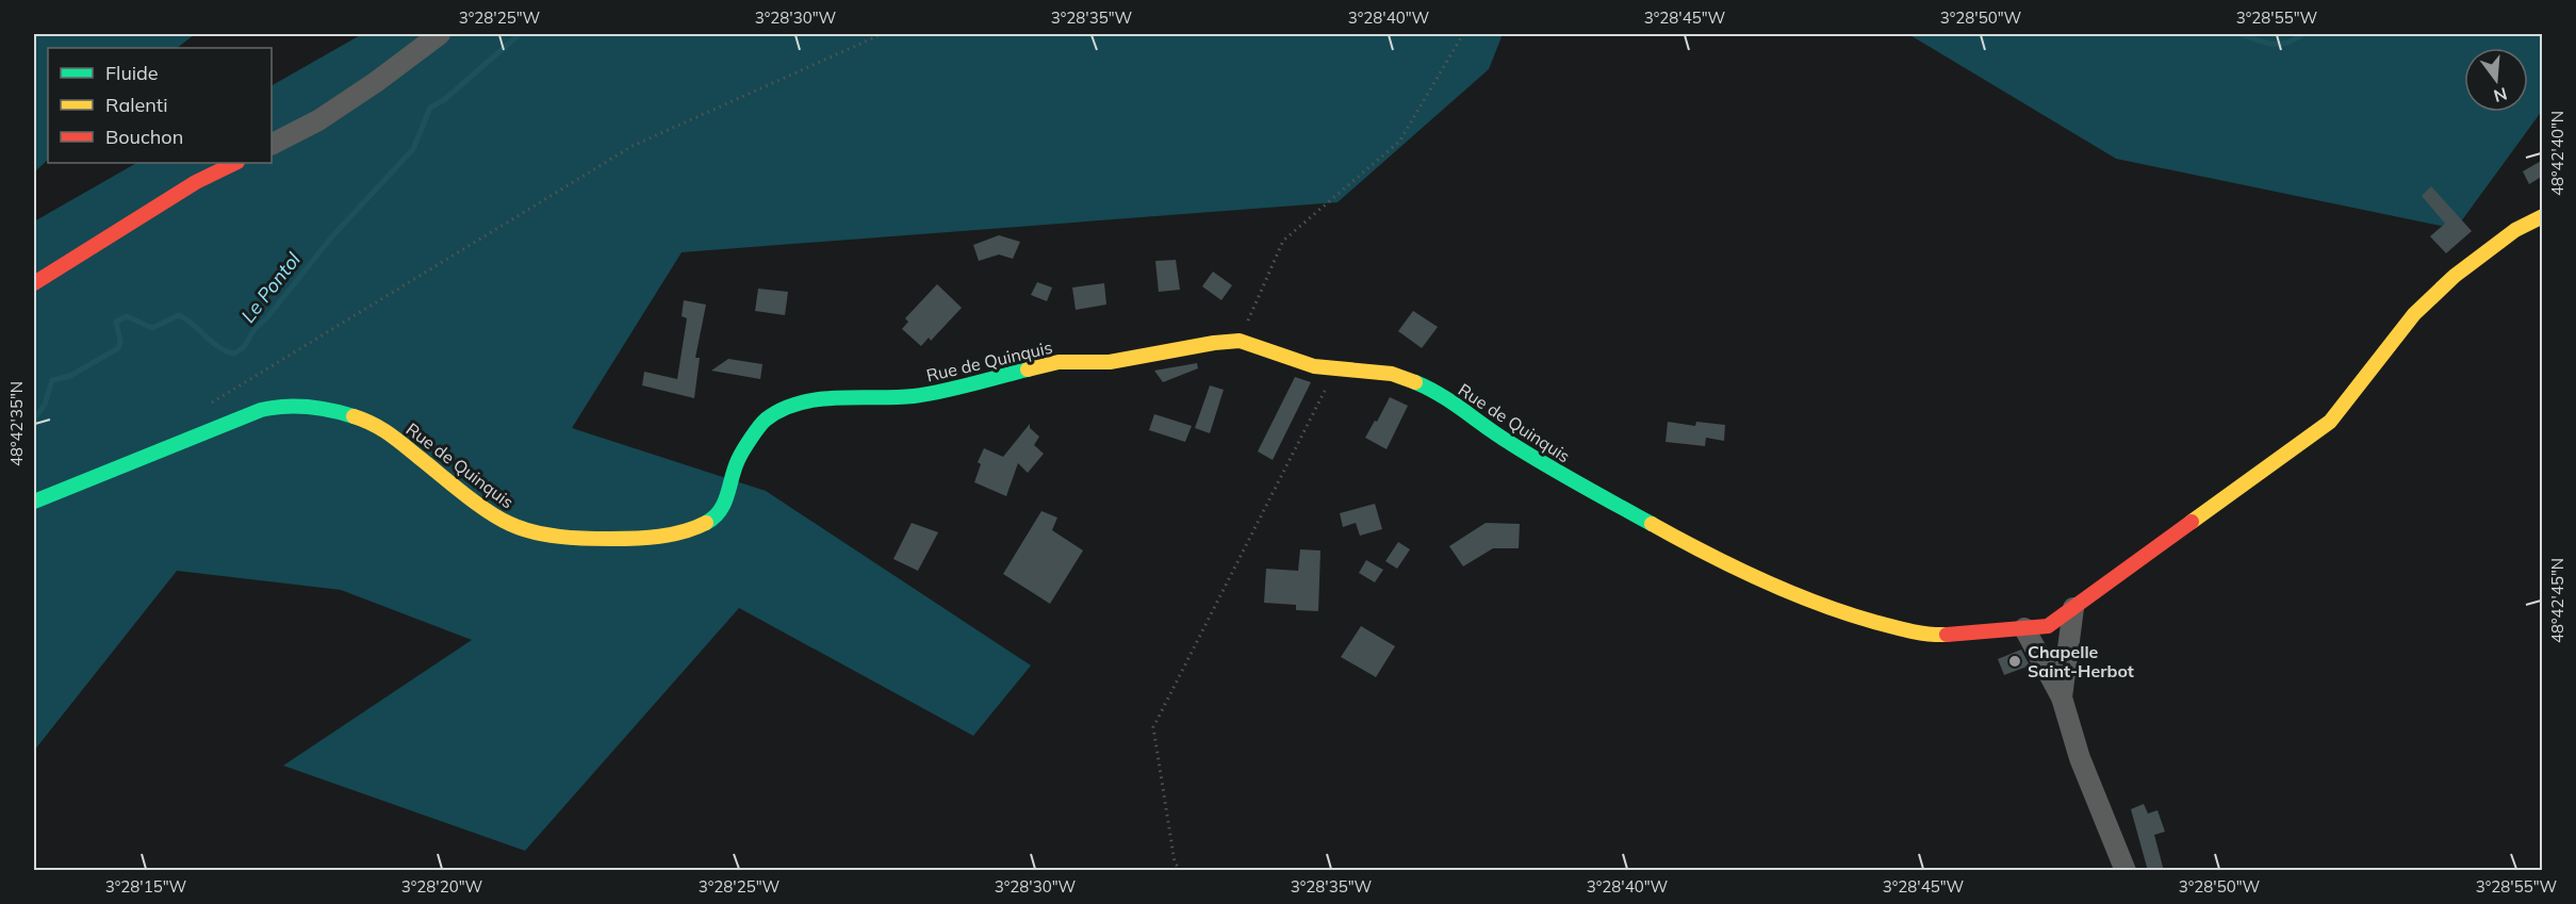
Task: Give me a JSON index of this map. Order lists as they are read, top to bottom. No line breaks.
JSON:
{"streets":{"street":["Rue de Quinquis"]},"water":["Le Pontol"],"places":["Chapelle Saint-Herbot"],"legend":["Fluide","Ralenti","Bouchon"],"north":"bottom","coordinates":["3°28'25\"W","3°28'30\"W","3°28'35\"W","3°28'40\"W","3°28'45\"W","3°28'50\"W","3°28'55\"W","48°42'40\"N","48°42'35\"N","48°42'45\"N","3°28'15\"W","3°28'20\"W"]}
